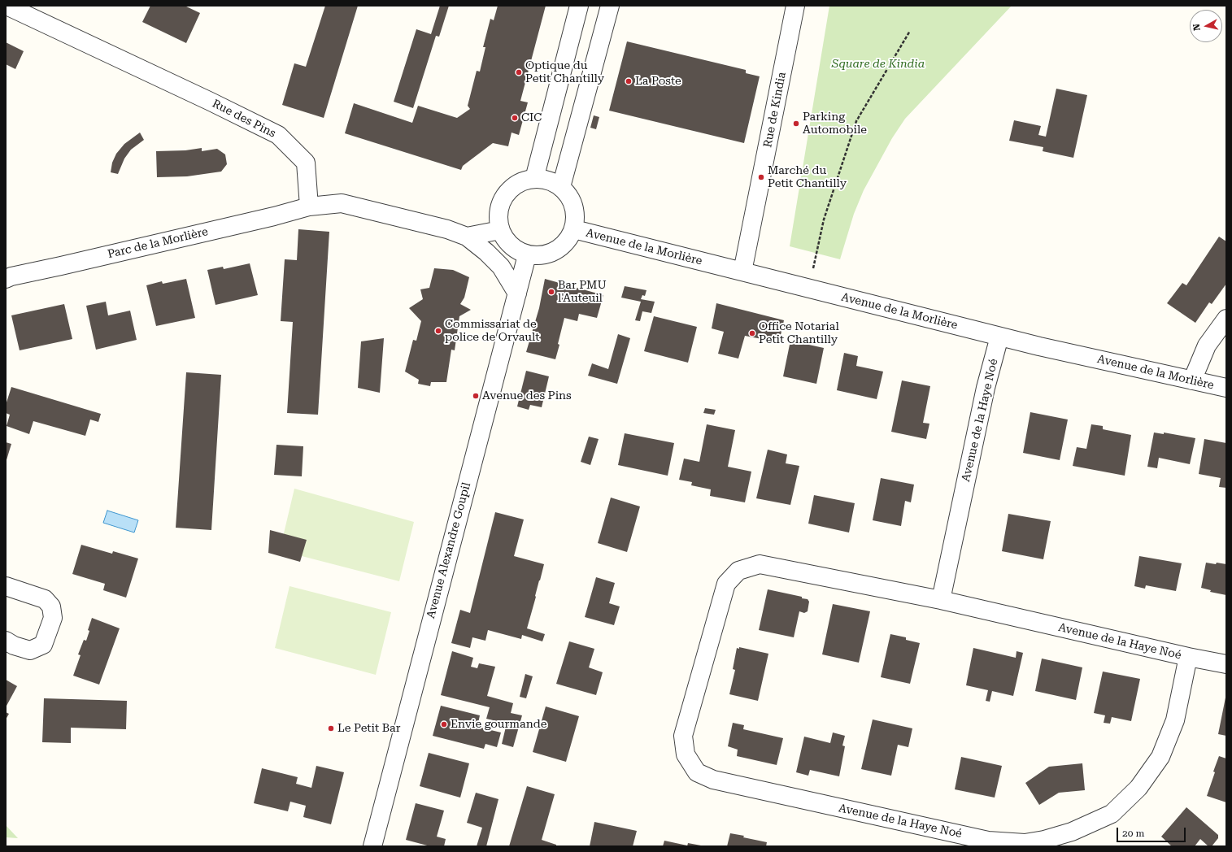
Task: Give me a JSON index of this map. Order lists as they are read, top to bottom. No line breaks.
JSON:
{"streets":{"street":["Rue de Kindia","Rue des Pins","Parc de la Morlière","Avenue de la Morlière","Avenue de la Haye Noé","Avenue Alexandre Goupil"]},"crossings":[["Rue de Kindia","Avenue de la Morlière"],["Rue des Pins","Parc de la Morlière"],["Avenue de la Morlière","Avenue de la Haye Noé"],["Avenue de la Morlière","Avenue Alexandre Goupil"]],"parks":["Square de Kindia"],"places":["Optique du Petit Chantilly","La Poste","CIC","Parking Automobile","Marché du Petit Chantilly","Bar PMU l'Auteuil","Commissariat de police de Orvault","Office Notarial Petit Chantilly","Avenue des Pins","Envie gourmande","Le Petit Bar"],"scale_bar":"20 m","north":"left"}
